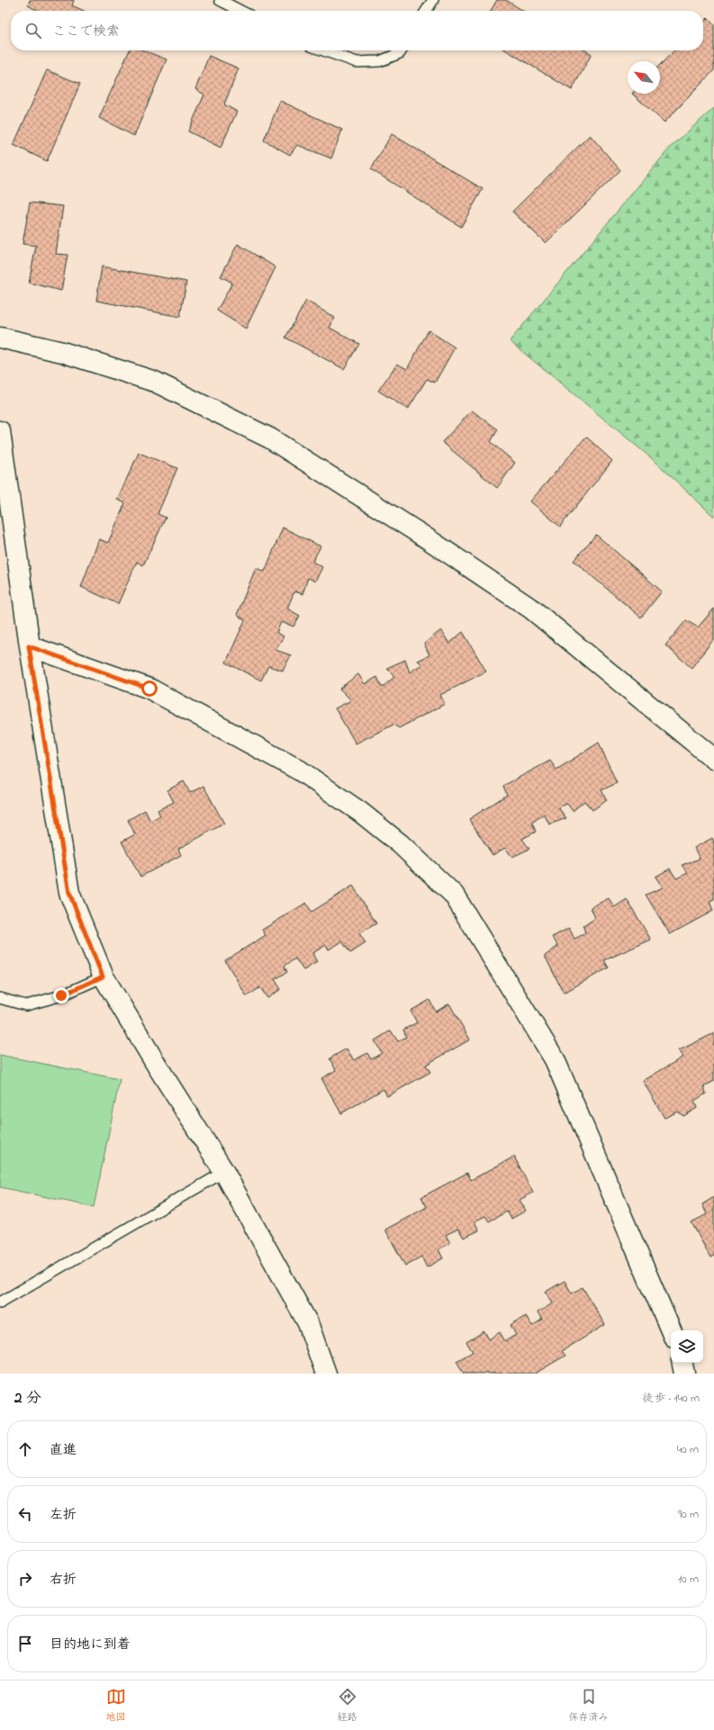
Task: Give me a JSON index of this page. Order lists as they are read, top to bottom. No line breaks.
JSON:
{"north":"top left","page":{"search":"ここで検索","heading":["2 分","徒歩 · 140 m"],"list":[["直進","40 m"],["左折","90 m"],["右折","10 m"],"目的地に到着"],"nav":["地図","経路","保存済み"]}}
